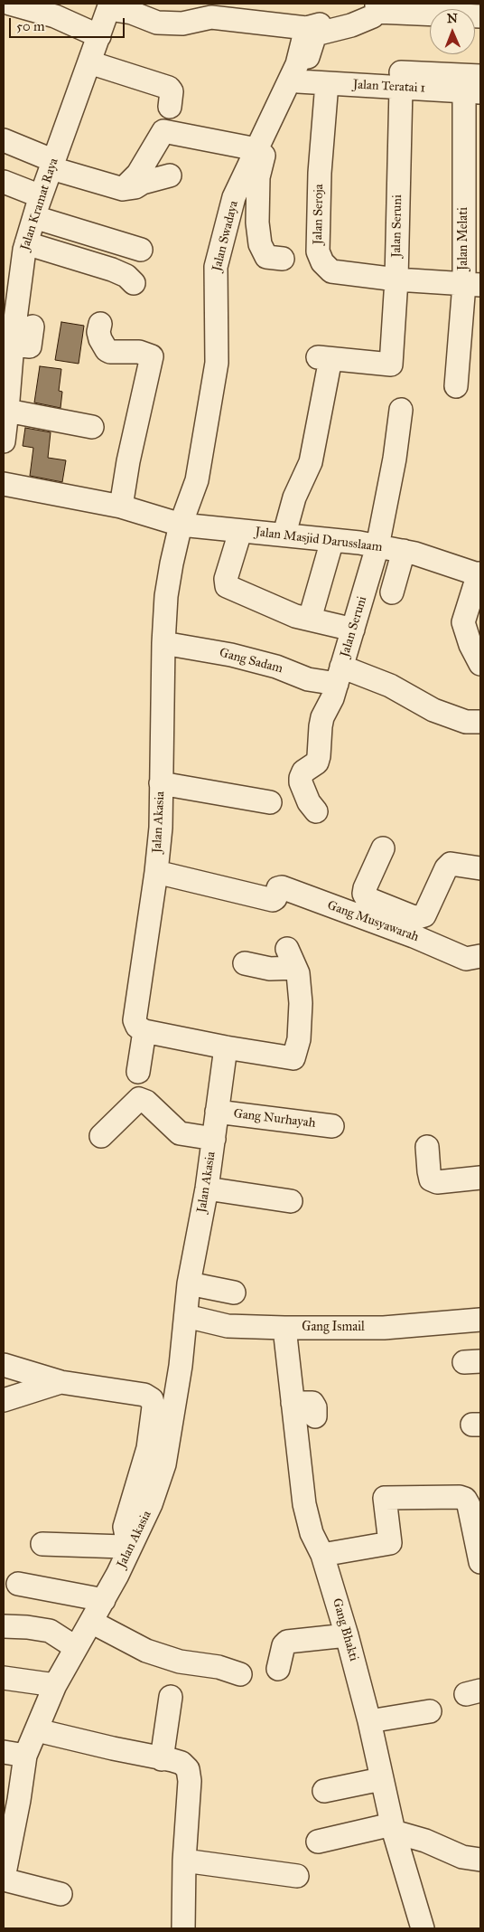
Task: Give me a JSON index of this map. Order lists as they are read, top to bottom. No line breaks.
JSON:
{"streets":{"street":["Jalan Teratai 1","Jalan Kramat Raya","Jalan Seroja","Jalan Seruni","Jalan Swadaya","Jalan Melati","Jalan Masjid Darusslaam","Gang Sadam","Jalan Akasia","Gang Musyawarah","Gang Nurhayah","Gang Ismail","Gang Bhakti"]},"crossings":[["Jalan Teratai 1","Jalan Seroja"],["Jalan Teratai 1","Jalan Seruni"],["Jalan Teratai 1","Jalan Melati"],["Jalan Seroja","Jalan Seruni"],["Jalan Seroja","Jalan Melati"],["Jalan Seruni","Jalan Masjid Darusslaam"],["Jalan Seruni","Gang Sadam"],["Jalan Swadaya","Jalan Masjid Darusslaam"],["Jalan Swadaya","Jalan Akasia"],["Jalan Masjid Darusslaam","Jalan Akasia"],["Gang Sadam","Jalan Akasia"],["Jalan Akasia","Gang Musyawarah"],["Jalan Akasia","Gang Nurhayah"],["Jalan Akasia","Gang Ismail"],["Gang Ismail","Gang Bhakti"]],"scale_bar":"50 m","north":"top"}
